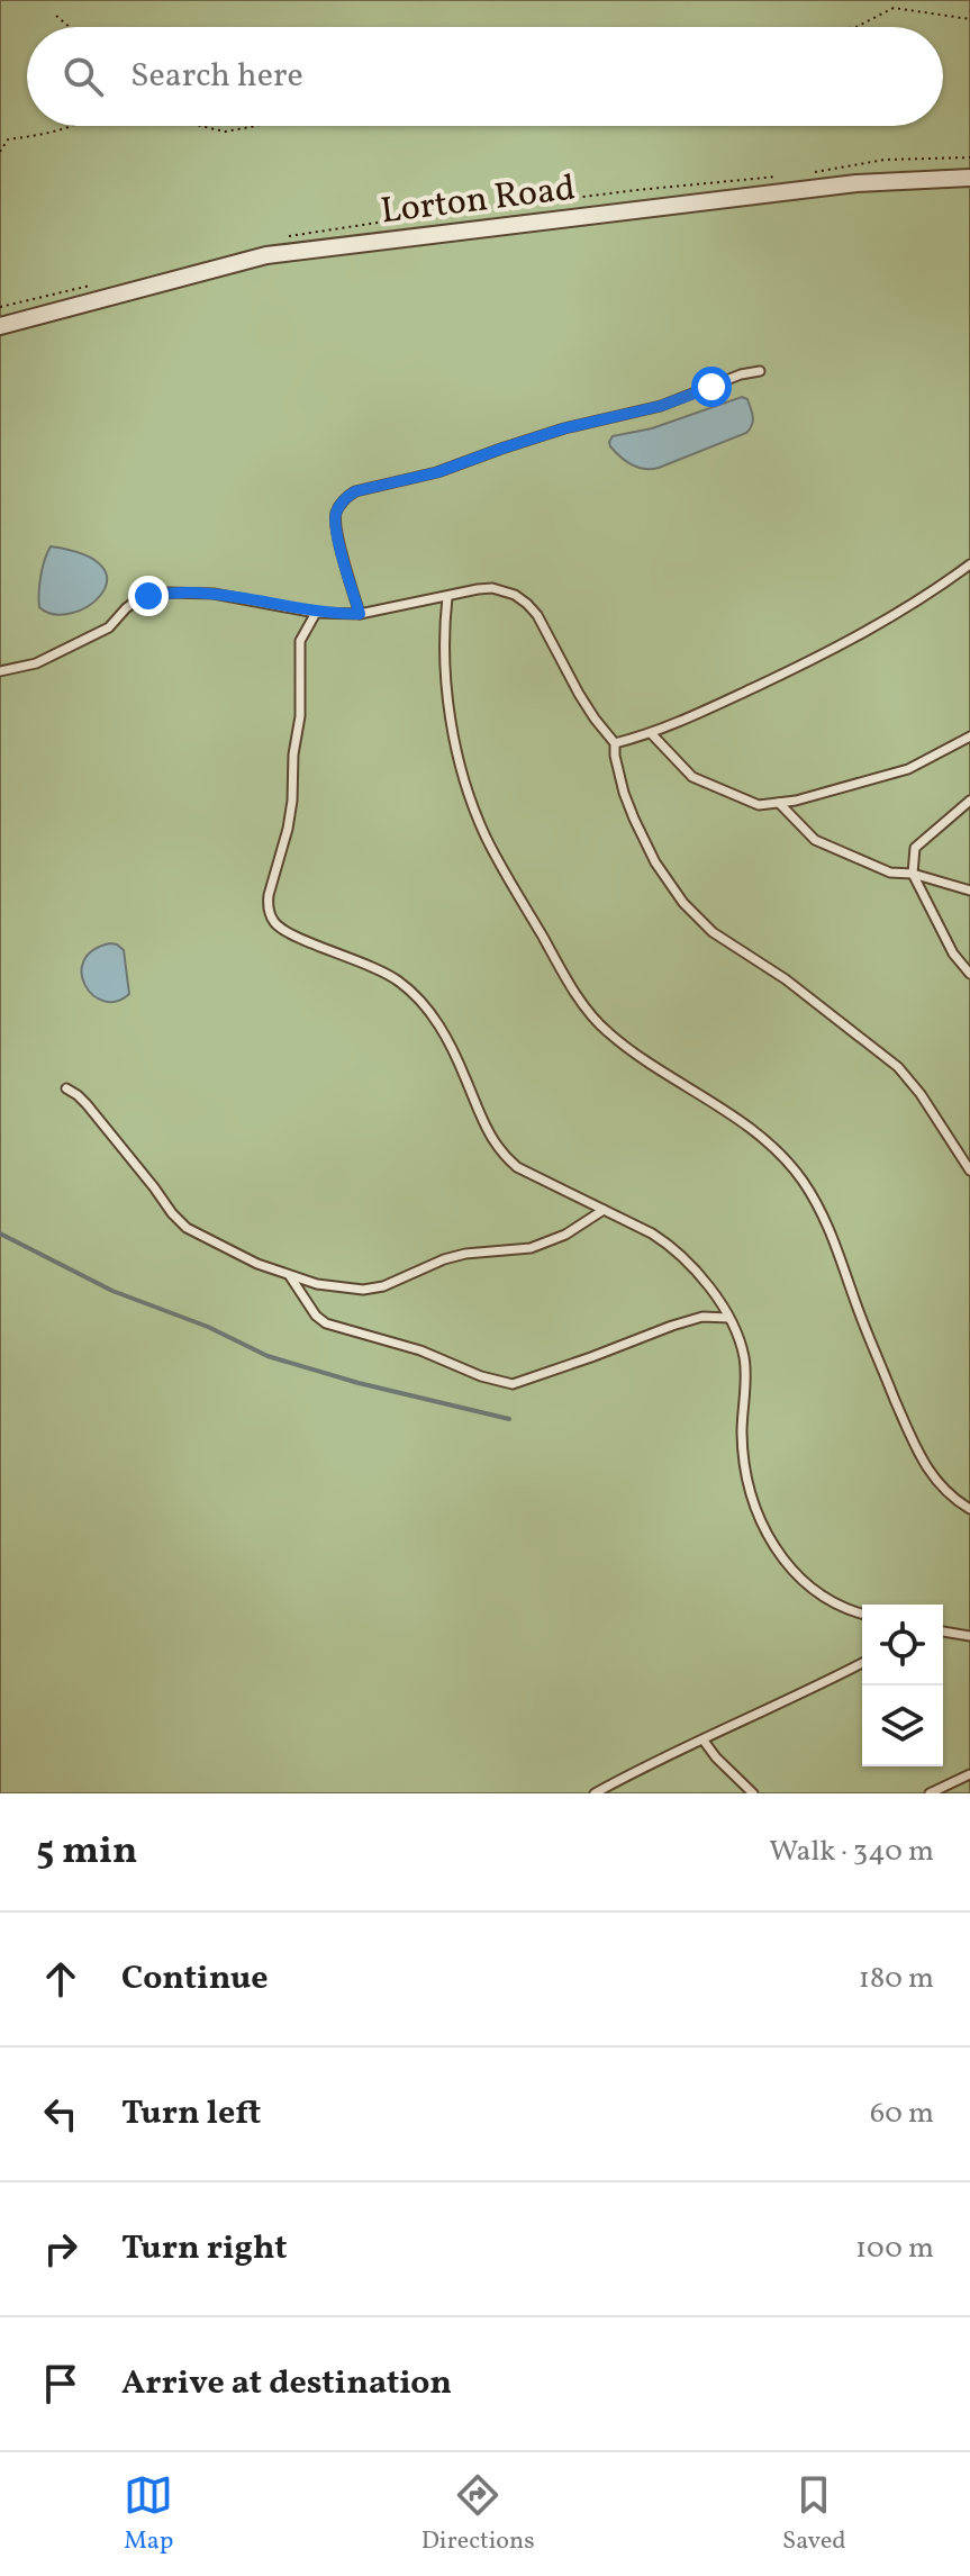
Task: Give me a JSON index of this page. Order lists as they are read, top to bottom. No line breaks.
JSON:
{"streets":{"street":["Lorton Road"]},"page":{"search":"Search here","heading":["5 min","Walk · 340 m"],"list":[["Continue","180 m"],["Turn left","60 m"],["Turn right","100 m"],"Arrive at destination"],"nav":["Map","Directions","Saved"]}}
